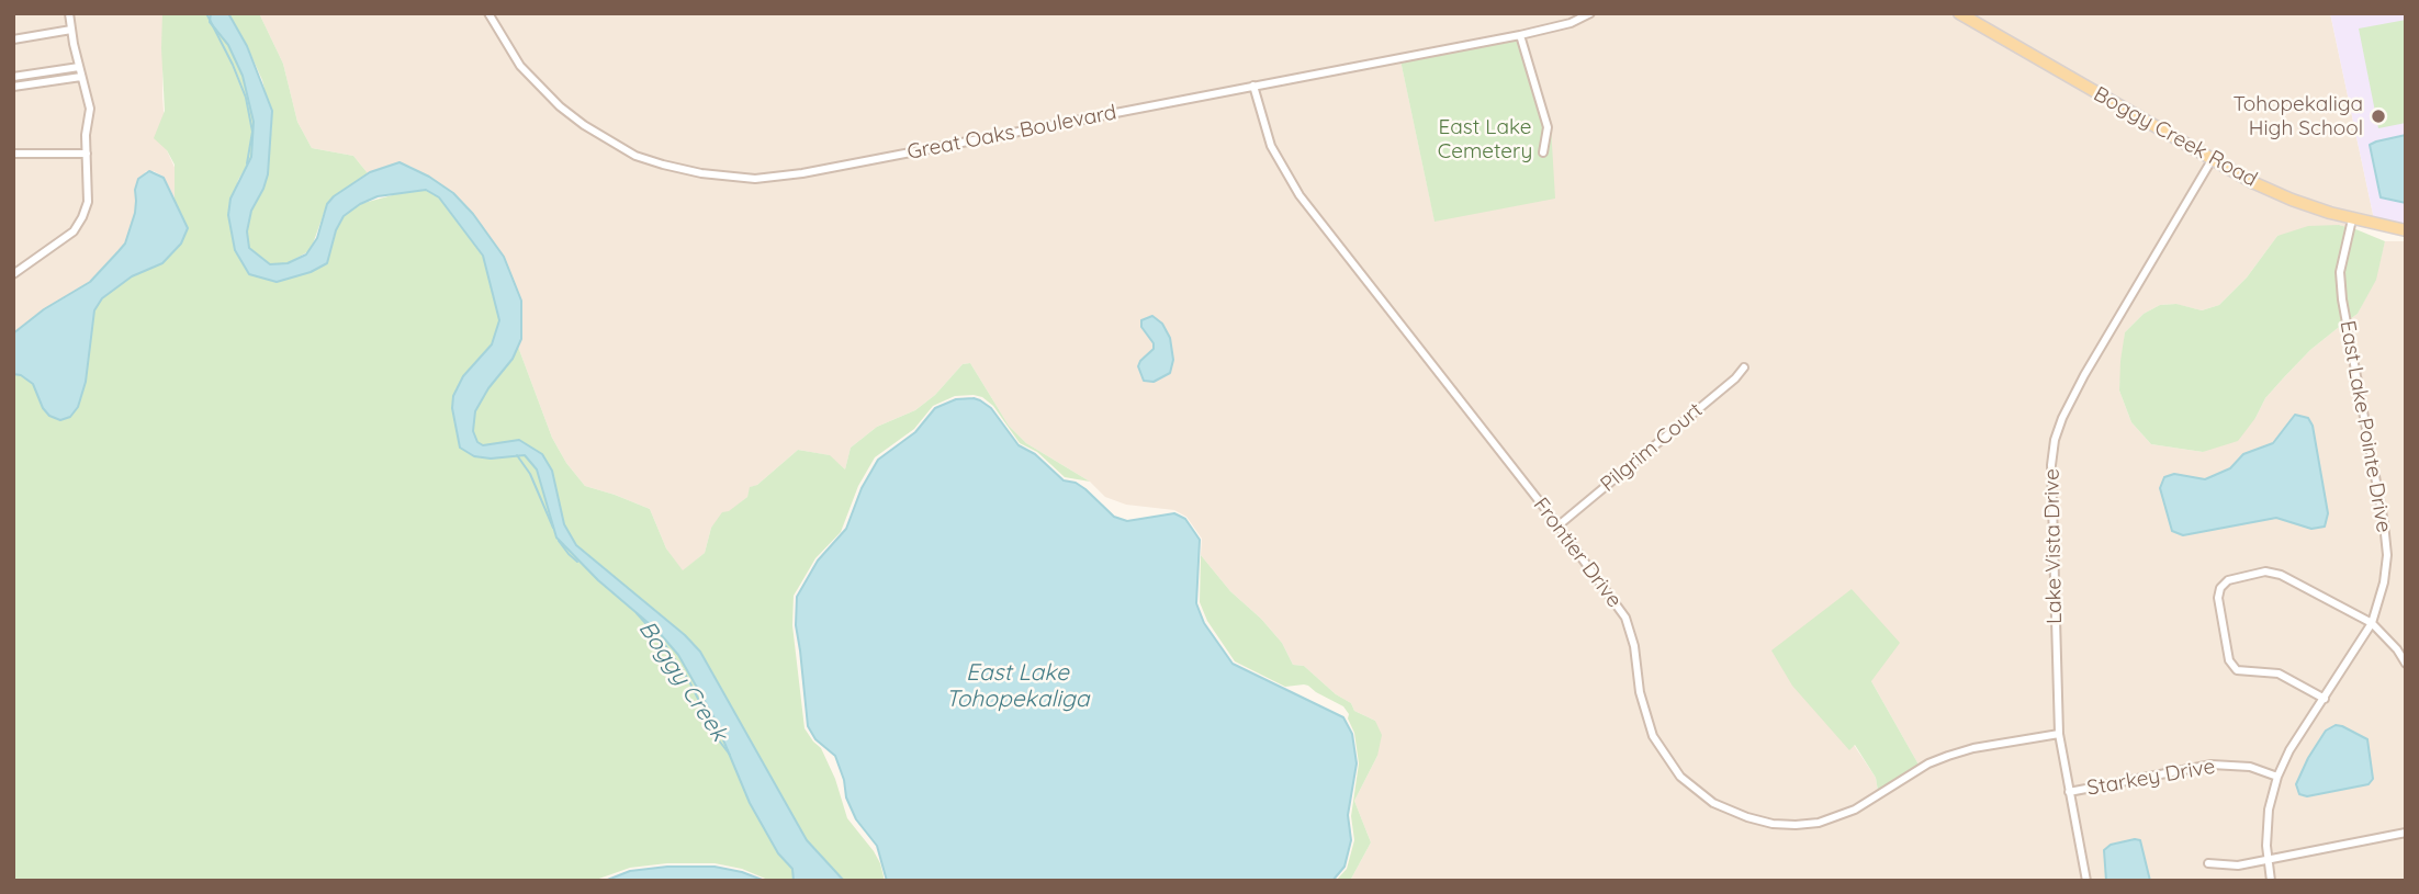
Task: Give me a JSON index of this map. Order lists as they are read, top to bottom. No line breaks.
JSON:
{"streets":{"main road":["Boggy Creek Road"],"street":["Great Oaks Boulevard","East Lake Pointe Drive","Pilgrim Court","Lake Vista Drive","Frontier Drive","Starkey Drive"]},"crossings":[["Great Oaks Boulevard","Frontier Drive"],["Boggy Creek Road","East Lake Pointe Drive"],["Boggy Creek Road","Lake Vista Drive"],["East Lake Pointe Drive","Starkey Drive"],["Pilgrim Court","Frontier Drive"],["Lake Vista Drive","Frontier Drive"],["Lake Vista Drive","Starkey Drive"]],"water":["East Lake Tohopekaliga","Boggy Creek"],"parks":["East Lake Cemetery"],"places":["Tohopekaliga High School"]}
